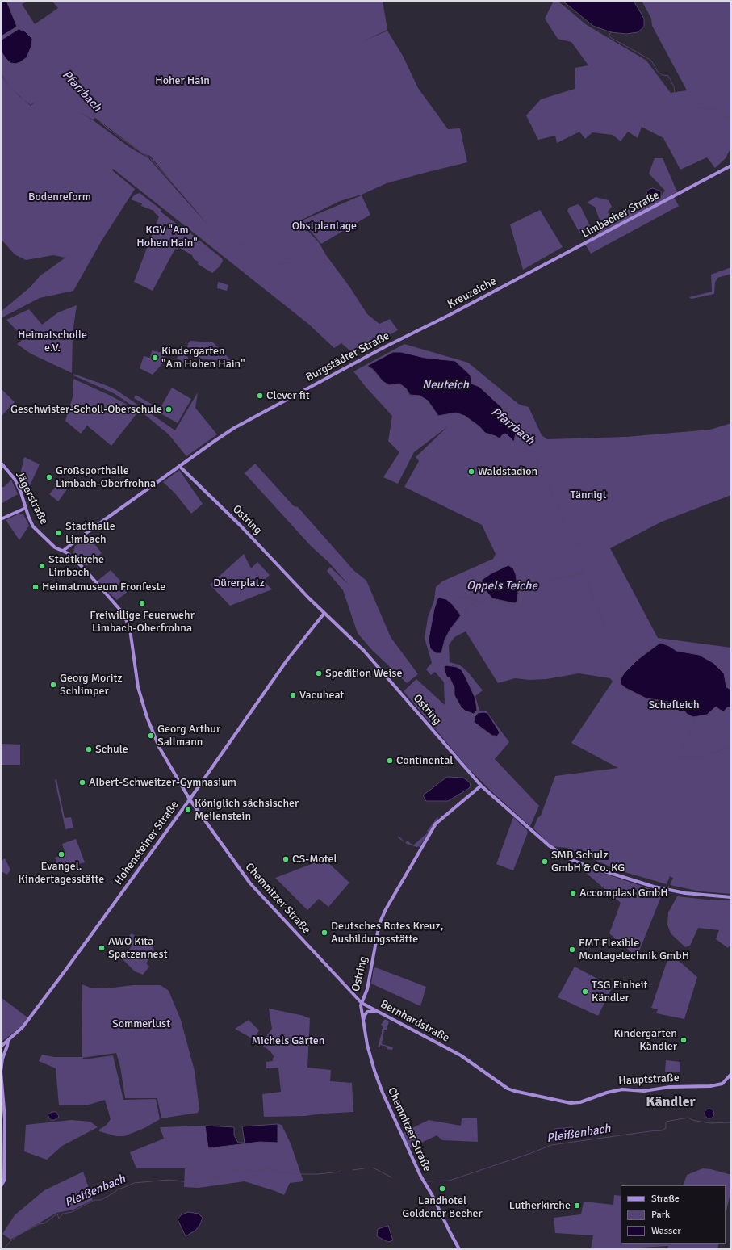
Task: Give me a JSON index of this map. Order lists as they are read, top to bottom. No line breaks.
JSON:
{"streets":{"main road":["Limbacher Straße","Kreuzeiche","Burgstädter Straße","Jägerstraße","Ostring","Hohensteiner Straße","Chemnitzer Straße","Bernhardstraße","Hauptstraße"]},"crossings":[["Limbacher Straße","Kreuzeiche"],["Kreuzeiche","Burgstädter Straße"],["Burgstädter Straße","Jägerstraße"],["Burgstädter Straße","Ostring"],["Burgstädter Straße","Chemnitzer Straße"],["Jägerstraße","Chemnitzer Straße"],["Ostring","Hohensteiner Straße"],["Ostring","Chemnitzer Straße"],["Ostring","Bernhardstraße"],["Hohensteiner Straße","Chemnitzer Straße"],["Chemnitzer Straße","Bernhardstraße"],["Bernhardstraße","Hauptstraße"]],"districts":["Kändler"],"water":["Pfarrbach","Neuteich","Oppels Teiche","Pleißenbach"],"parks":["Hoher Hain","Bodenreform","Obstplantage","KGV \"Am Hohen Hain\"","Heimatscholle e.V.","Tännigt","Dürerplatz","Schafteich","Sommerlust","Michels Gärten"],"places":["Kindergarten \"Am Hohen Hain\"","Clever fit","Geschwister-Scholl-Oberschule","Waldstadion","Großsporthalle Limbach-Oberfrohna","Stadthalle Limbach","Stadtkirche Limbach","Heimatmuseum Fronfeste","Freiwillige Feuerwehr Limbach-Oberfrohna","Spedition Weise","Georg Moritz Schlimper","Vacuheat","Georg Arthur Sallmann","Schule","Continental","Albert-Schweitzer-Gymnasium","Königlich sächsischer Meilenstein","Evangel. Kindertagesstätte","CS-Motel","SMB Schulz GmbH & Co. KG","Accomplast GmbH","Deutsches Rotes Kreuz, Ausbildungsstätte","AWO Kita Spatzennest","FMT Flexible Montagetechnik GmbH","TSG Einheit Kändler","Kindergarten Kändler","Landhotel Goldener Becher","Lutherkirche"],"legend":["Straße","Park","Wasser"]}
